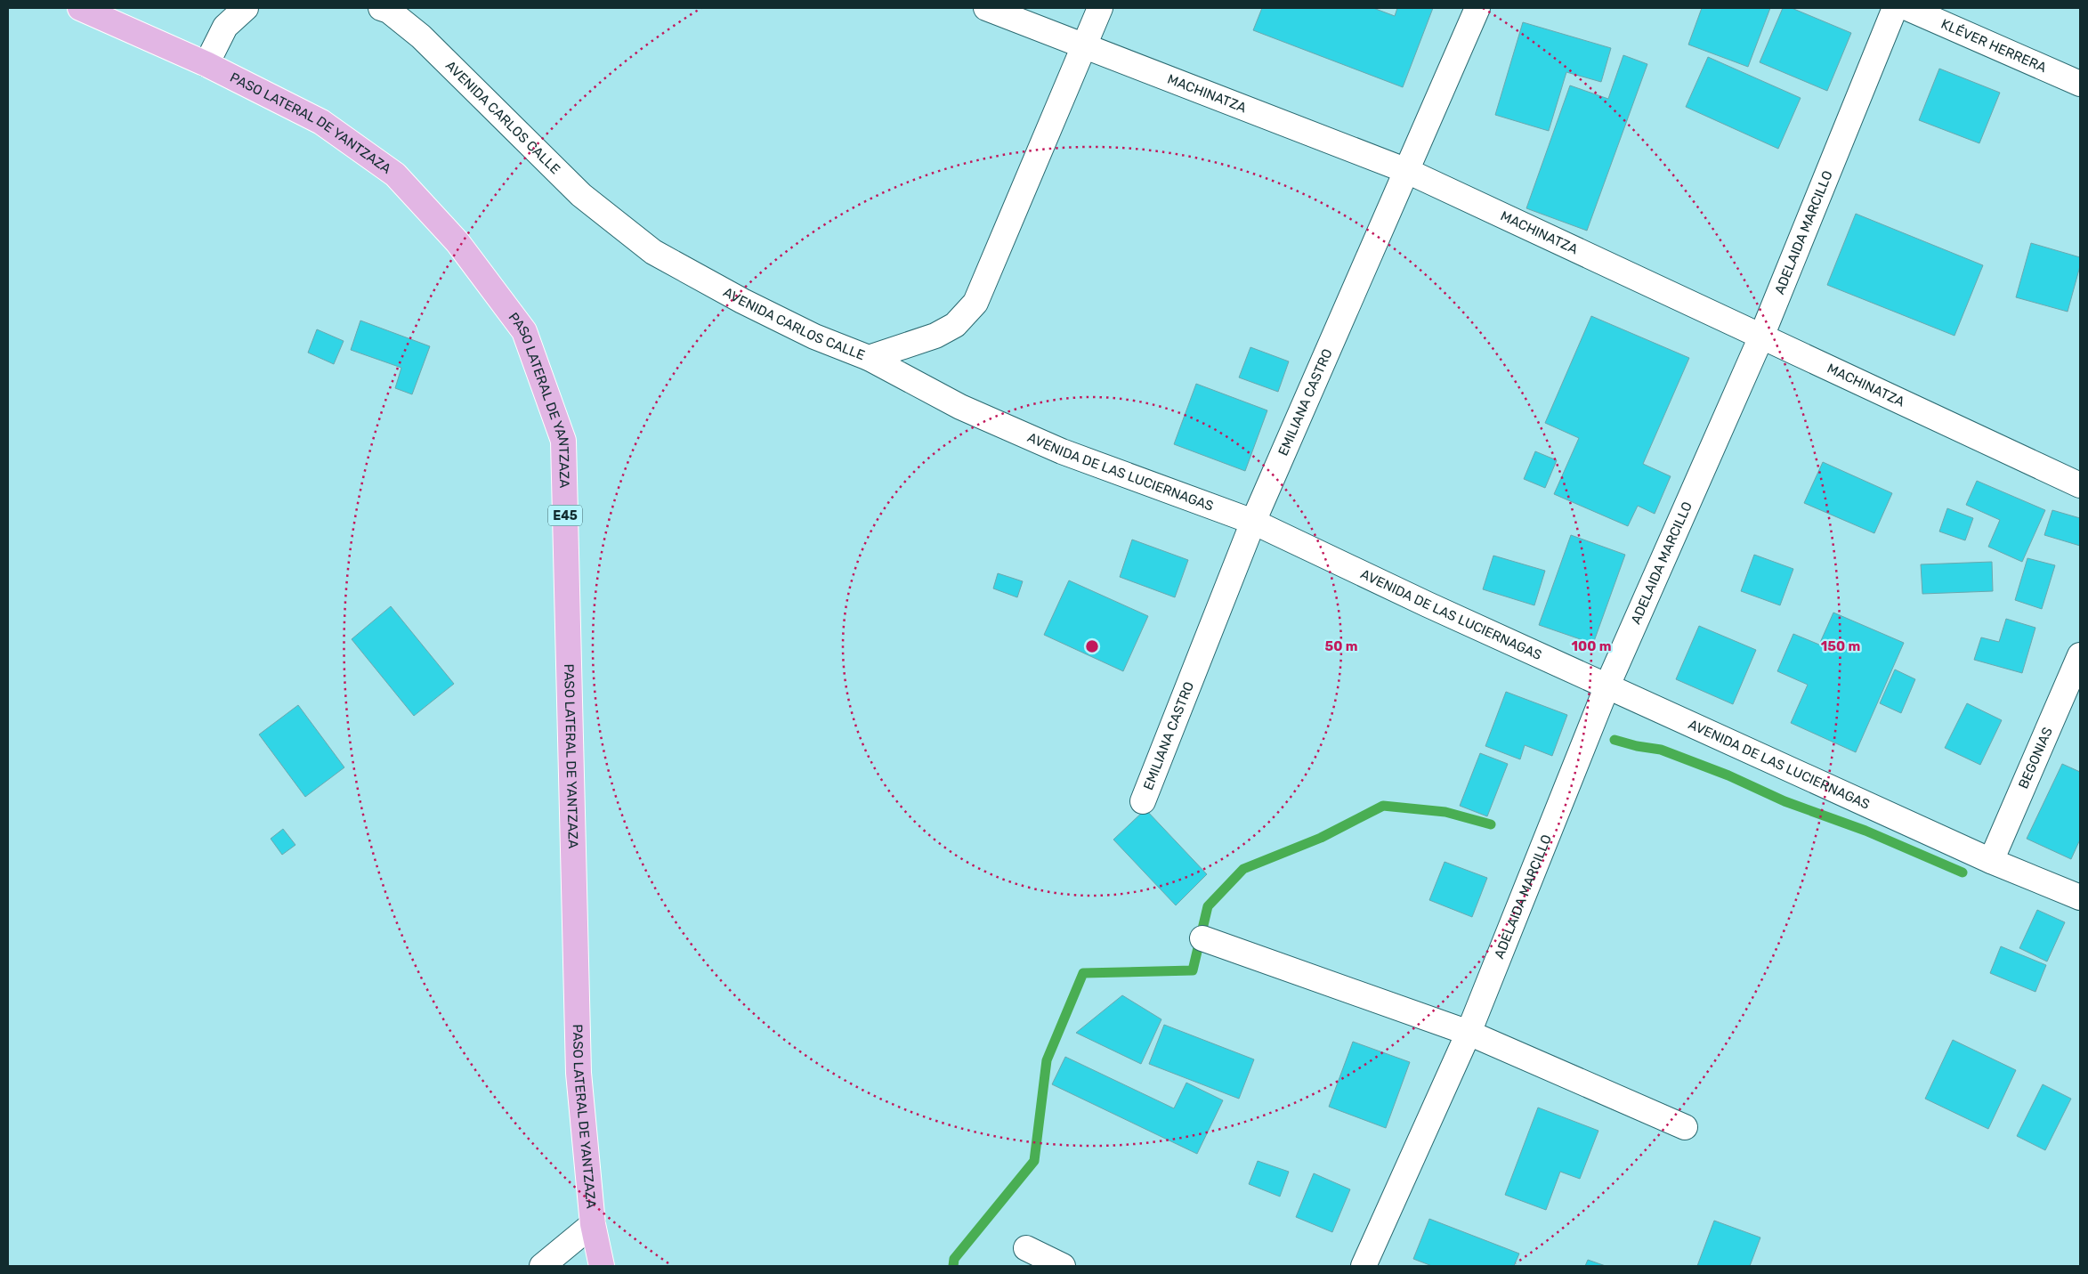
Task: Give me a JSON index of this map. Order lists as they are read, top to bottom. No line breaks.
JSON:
{"streets":{"highway":["PASO LATERAL DE YANTZAZA","E45"],"street":["KLÉVER HERRERA","MACHINATZA","AVENIDA CARLOS CALLE","ADELAIDA MARCILLO","EMILIANA CASTRO","AVENIDA DE LAS LUCIERNAGAS","BEGONIAS"]},"crossings":[["MACHINATZA","AVENIDA CARLOS CALLE"],["MACHINATZA","ADELAIDA MARCILLO"],["MACHINATZA","EMILIANA CASTRO"],["AVENIDA CARLOS CALLE","AVENIDA DE LAS LUCIERNAGAS"],["ADELAIDA MARCILLO","AVENIDA DE LAS LUCIERNAGAS"],["EMILIANA CASTRO","AVENIDA DE LAS LUCIERNAGAS"],["AVENIDA DE LAS LUCIERNAGAS","BEGONIAS"]],"rings":["50 m","100 m","150 m"]}
